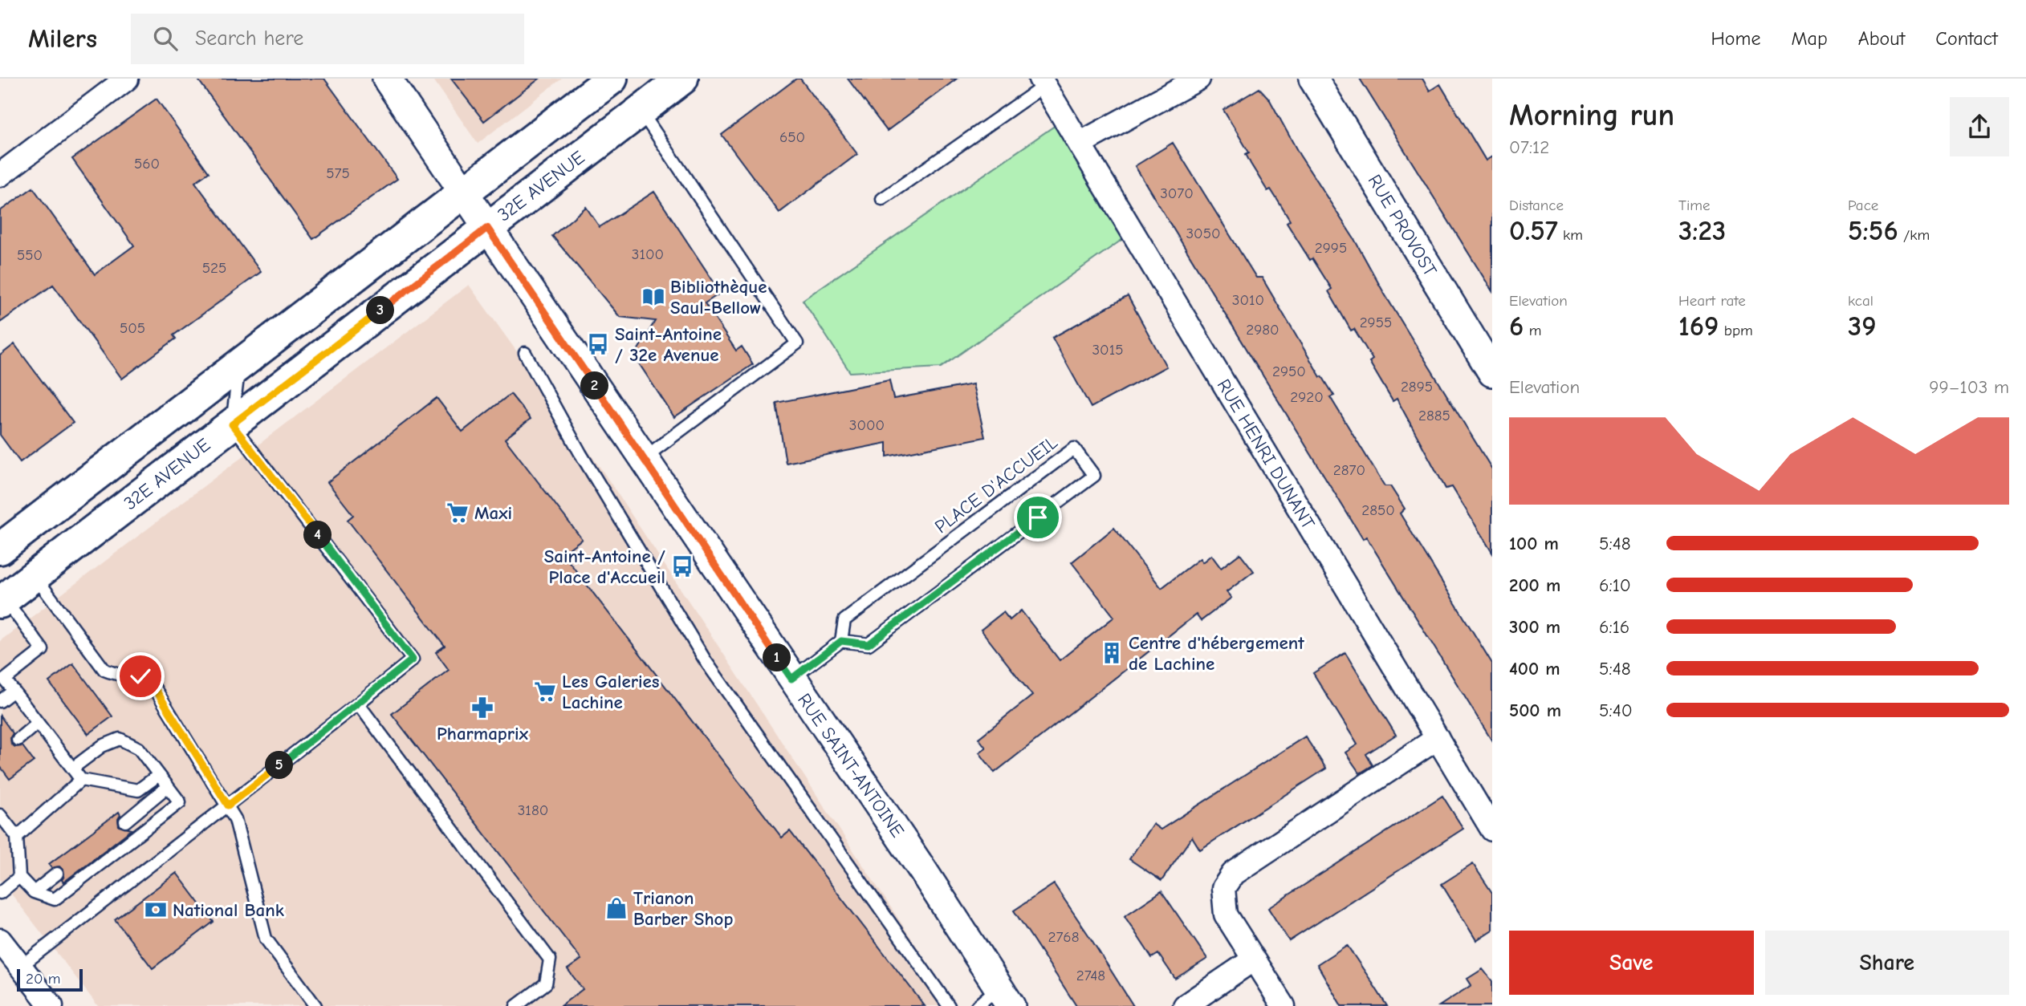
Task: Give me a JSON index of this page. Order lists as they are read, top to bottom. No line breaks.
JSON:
{"streets":{"main road":["32E AVENUE"],"street":["RUE PROVOST","RUE HENRI DUNANT","RUE SAINT-ANTOINE"],"lane":["PLACE D'ACCUEIL"]},"crossings":[["32E AVENUE","RUE SAINT-ANTOINE"]],"places":{"library":["Bibliothèque Saul-Bellow"],"bus stop":["Saint-Antoine / 32e Avenue","Saint-Antoine / Place d'Accueil"],"supermarket":["Maxi","Les Galeries Lachine"],"building":["Centre d'hébergement de Lachine"],"pharmacy":["Pharmaprix"],"shop":["Trianon Barber Shop"],"bank":["National Bank"]},"house_numbers":["650","560","575","3070","3050","2995","3100","550","525","3010","2955","505","2980","3015","2950","2895","2920","2885","3000","2870","2850","3180","2768","2748"],"scale_bar":"20 m","page":{"header":"Milers","search":"Search here","nav":["Home","Map","About","Contact"],"heading":["Morning run","07:12"],"stats":[["Distance","0.57 km"],["Time","3:23"],["Pace","5:56 /km"],["Elevation","6 m"],["Heart rate","169 bpm"],["kcal","39"]],"pins":["3","2","4","1","5"],"chart":["Elevation","99–103 m"],"list":[{"name":"100 m","note":"5:48"},{"name":"200 m","note":"6:10"},{"name":"300 m","note":"6:16"},{"name":"400 m","note":"5:48"},{"name":"500 m","note":"5:40"}],"buttons":["Save","Share"],"scale":"20 m"}}
